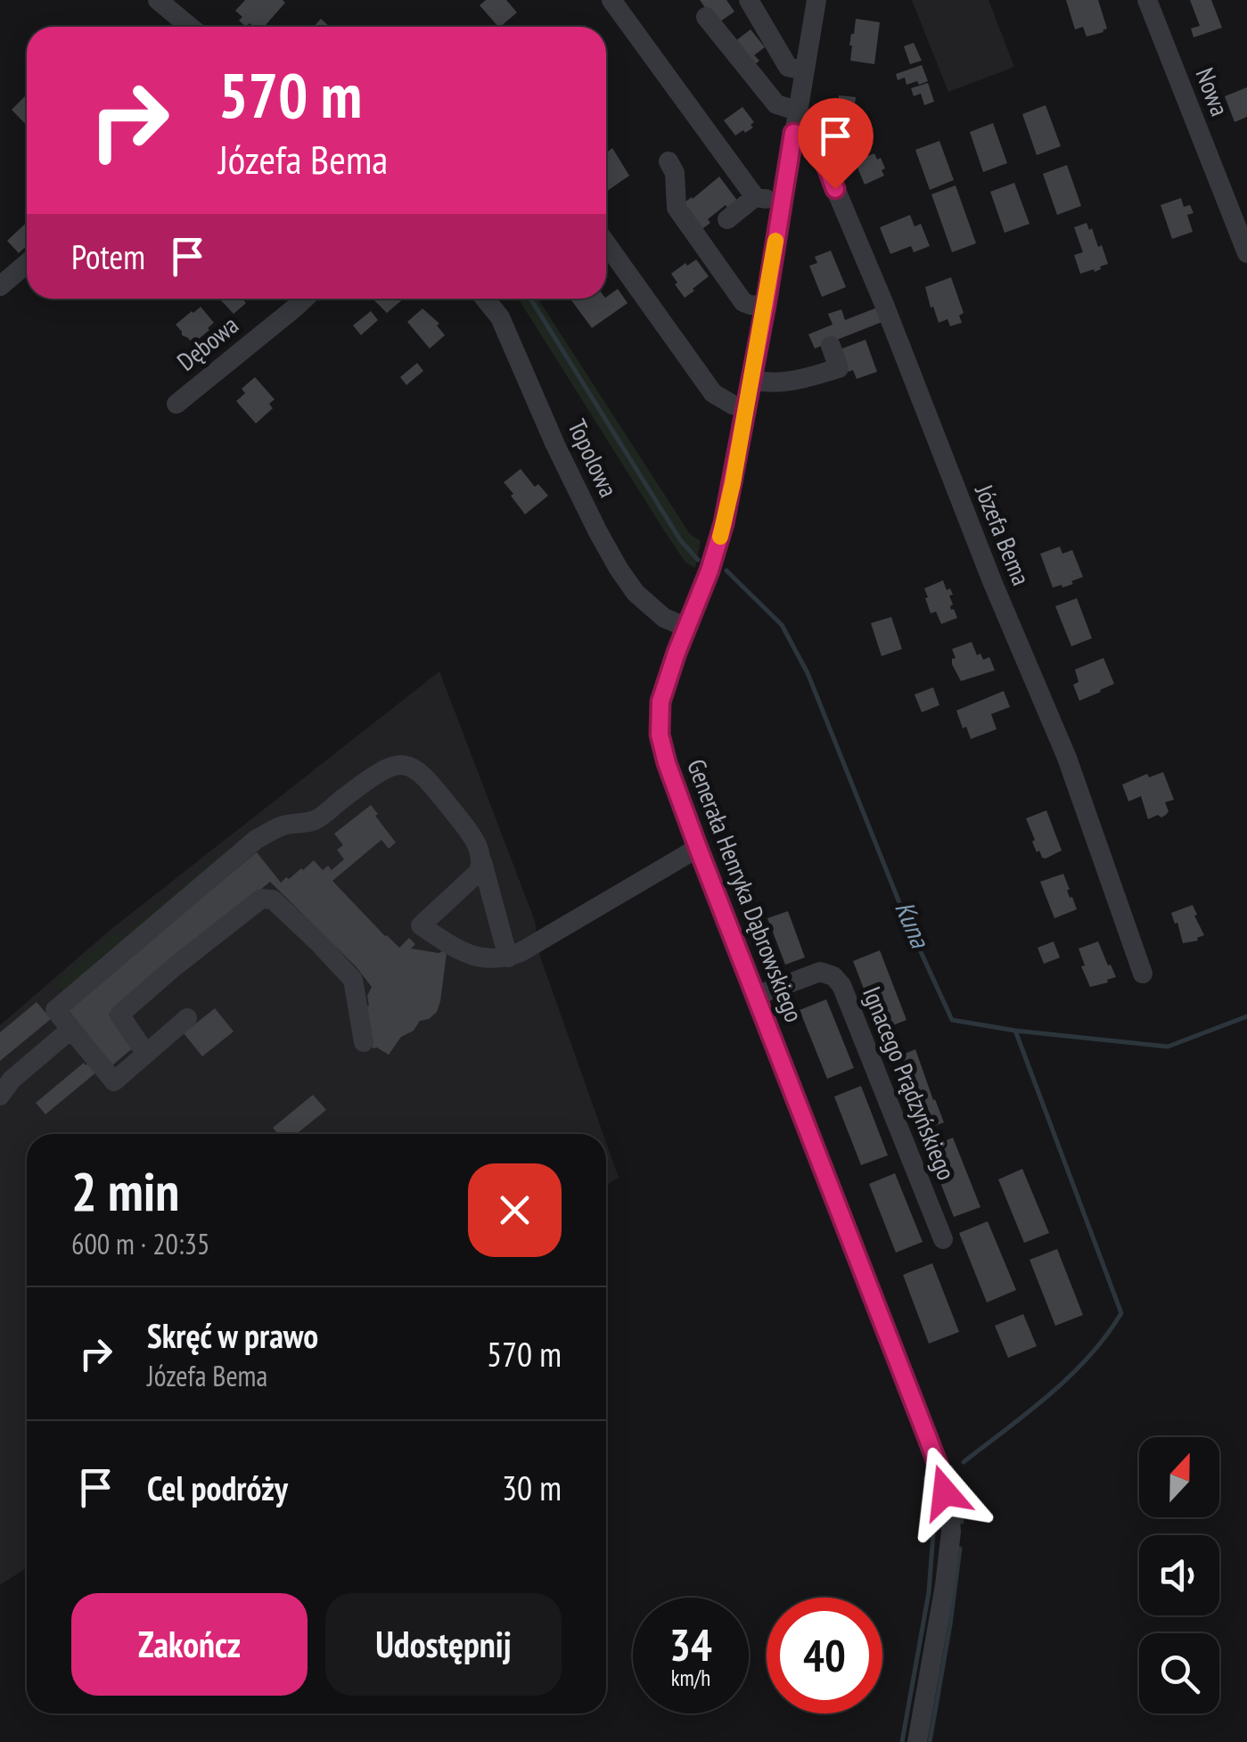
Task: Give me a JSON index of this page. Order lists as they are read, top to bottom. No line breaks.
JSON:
{"streets":{"street":["Nowa","Dębowa","Topolowa","Józefa Bema","Generała Henryka Dąbrowskiego","Ignacego Prądzyńskiego"]},"crossings":[["Topolowa","Generała Henryka Dąbrowskiego"],["Józefa Bema","Generała Henryka Dąbrowskiego"],["Generała Henryka Dąbrowskiego","Ignacego Prądzyńskiego"]],"water":["Kuna"],"north":"top","page":{"turn":["570 m","Józefa Bema"],"then":"Potem","heading":["2 min","600 m · 20:35"],"list":[{"name":"Skręć w prawo","note":"Józefa Bema","value":"570 m"},{"name":"Cel podróży","value":"30 m"}],"buttons":["Zakończ","Udostępnij"],"speed":"34 km/h","limit":"40"}}
